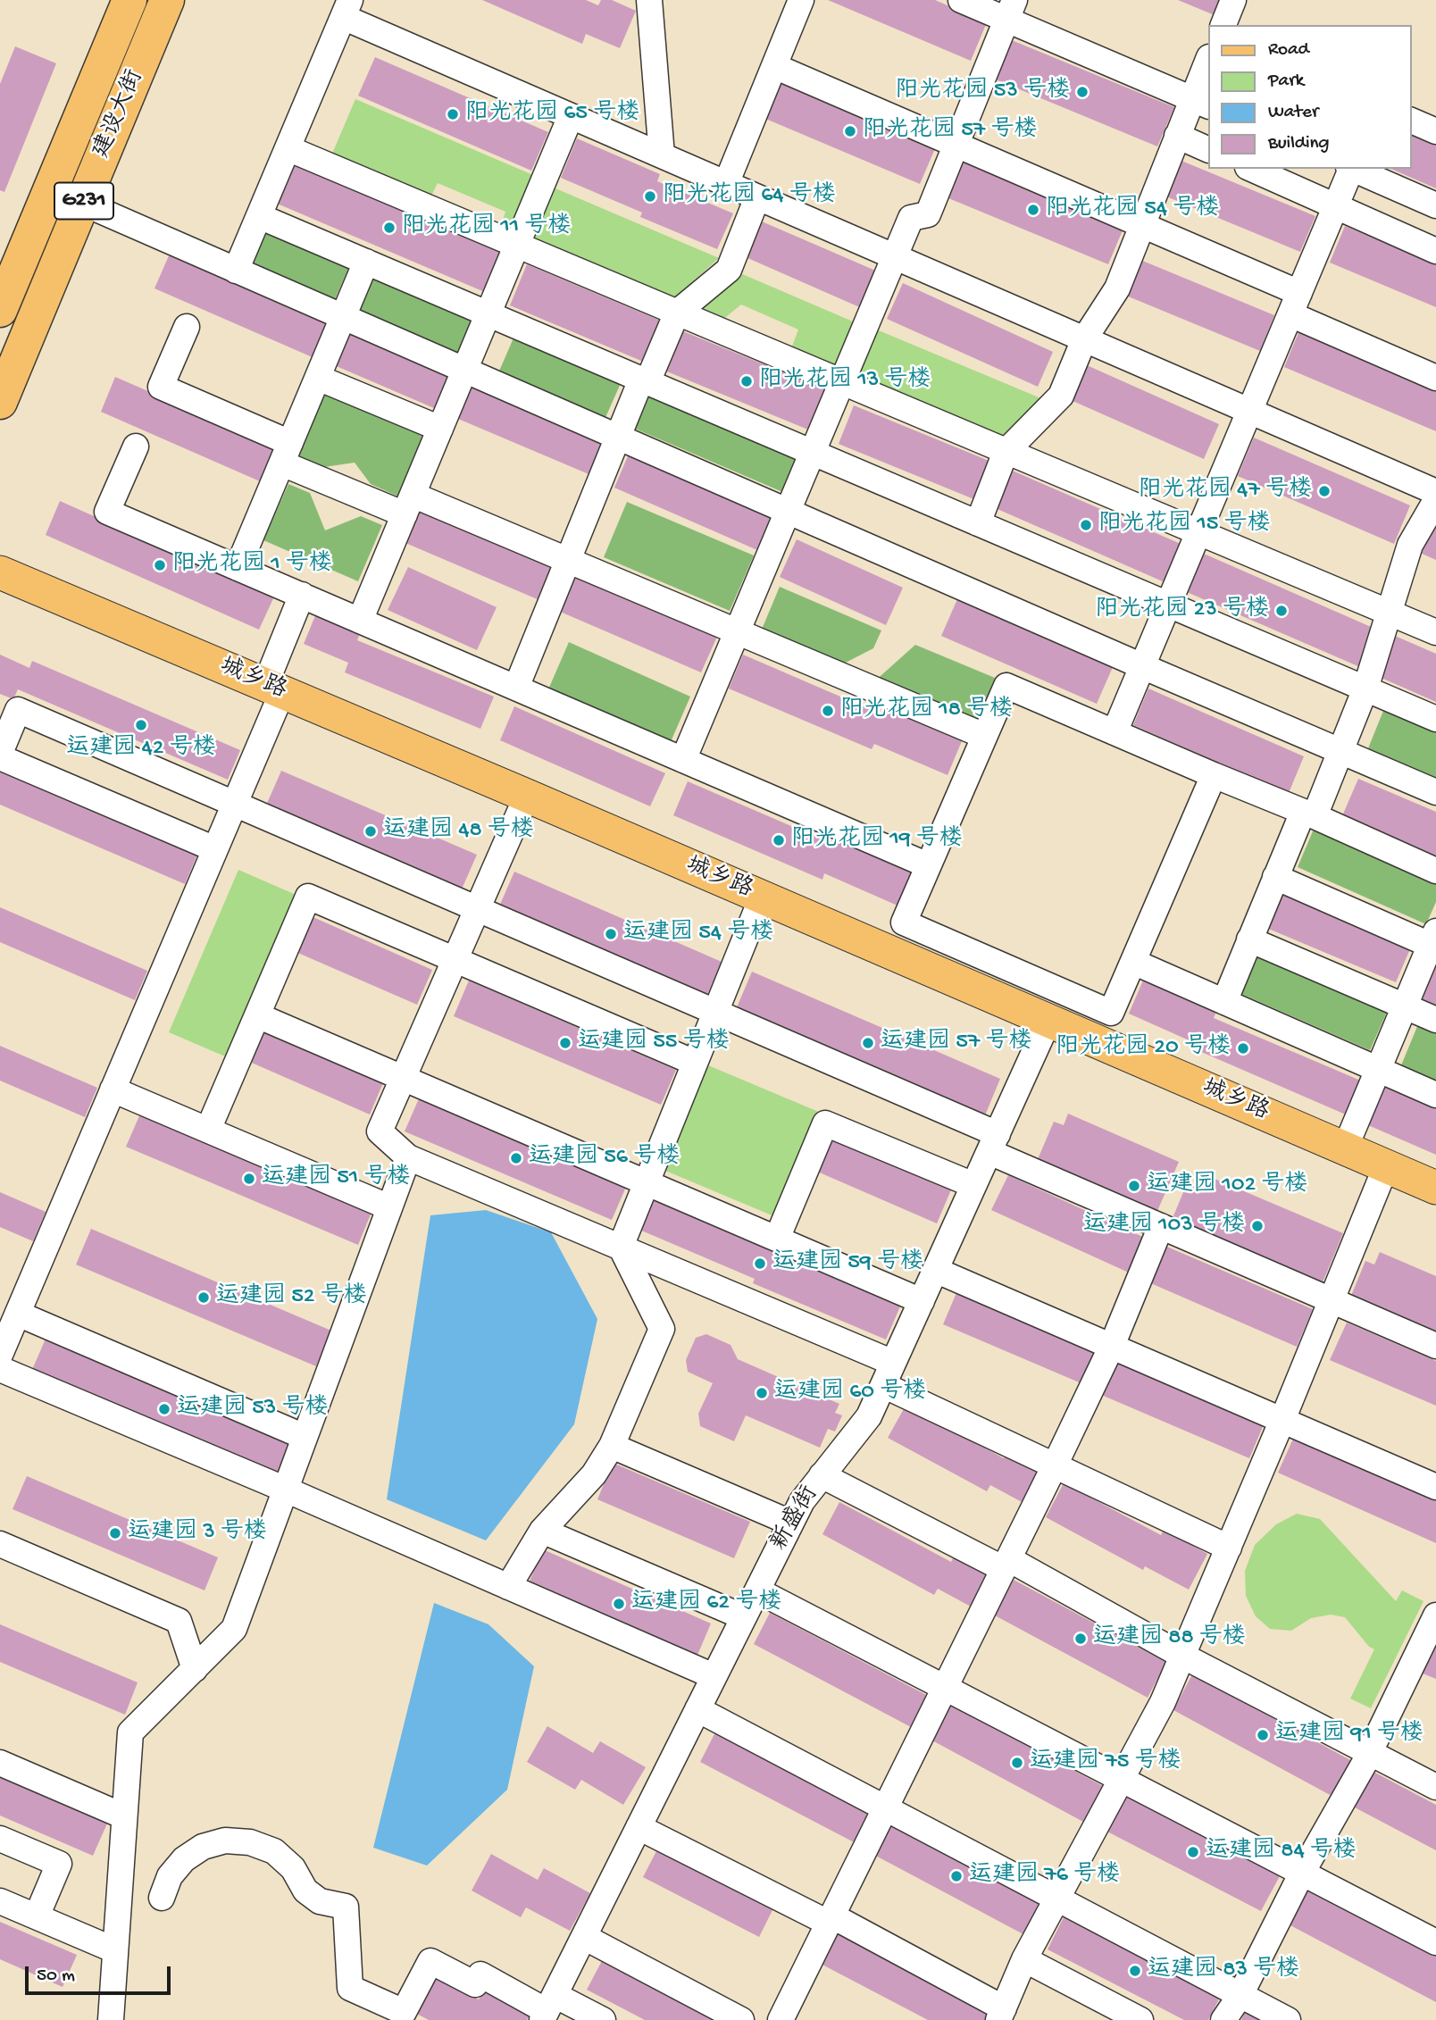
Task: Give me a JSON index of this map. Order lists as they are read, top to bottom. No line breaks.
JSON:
{"streets":{"highway":["建设大街","G231"],"main road":["城乡路"],"street":["新盛街"]},"crossings":[["城乡路","新盛街"]],"places":["阳光花园 53 号楼","阳光花园 65 号楼","阳光花园 57 号楼","阳光花园 64 号楼","阳光花园 54 号楼","阳光花园 11 号楼","阳光花园 13 号楼","阳光花园 47 号楼","阳光花园 15 号楼","阳光花园 1 号楼","阳光花园 23 号楼","阳光花园 18 号楼","运建园 42 号楼","运建园 48 号楼","阳光花园 19 号楼","运建园 54 号楼","运建园 55 号楼","运建园 57 号楼","阳光花园 20 号楼","运建园 56 号楼","运建园 51 号楼","运建园 102 号楼","运建园 103 号楼","运建园 59 号楼","运建园 52 号楼","运建园 60 号楼","运建园 53 号楼","运建园 3 号楼","运建园 62 号楼","运建园 88 号楼","运建园 91 号楼","运建园 75 号楼","运建园 84 号楼","运建园 76 号楼","运建园 83 号楼"],"legend":["Road","Park","Water","Building"],"scale_bar":"50 m"}
